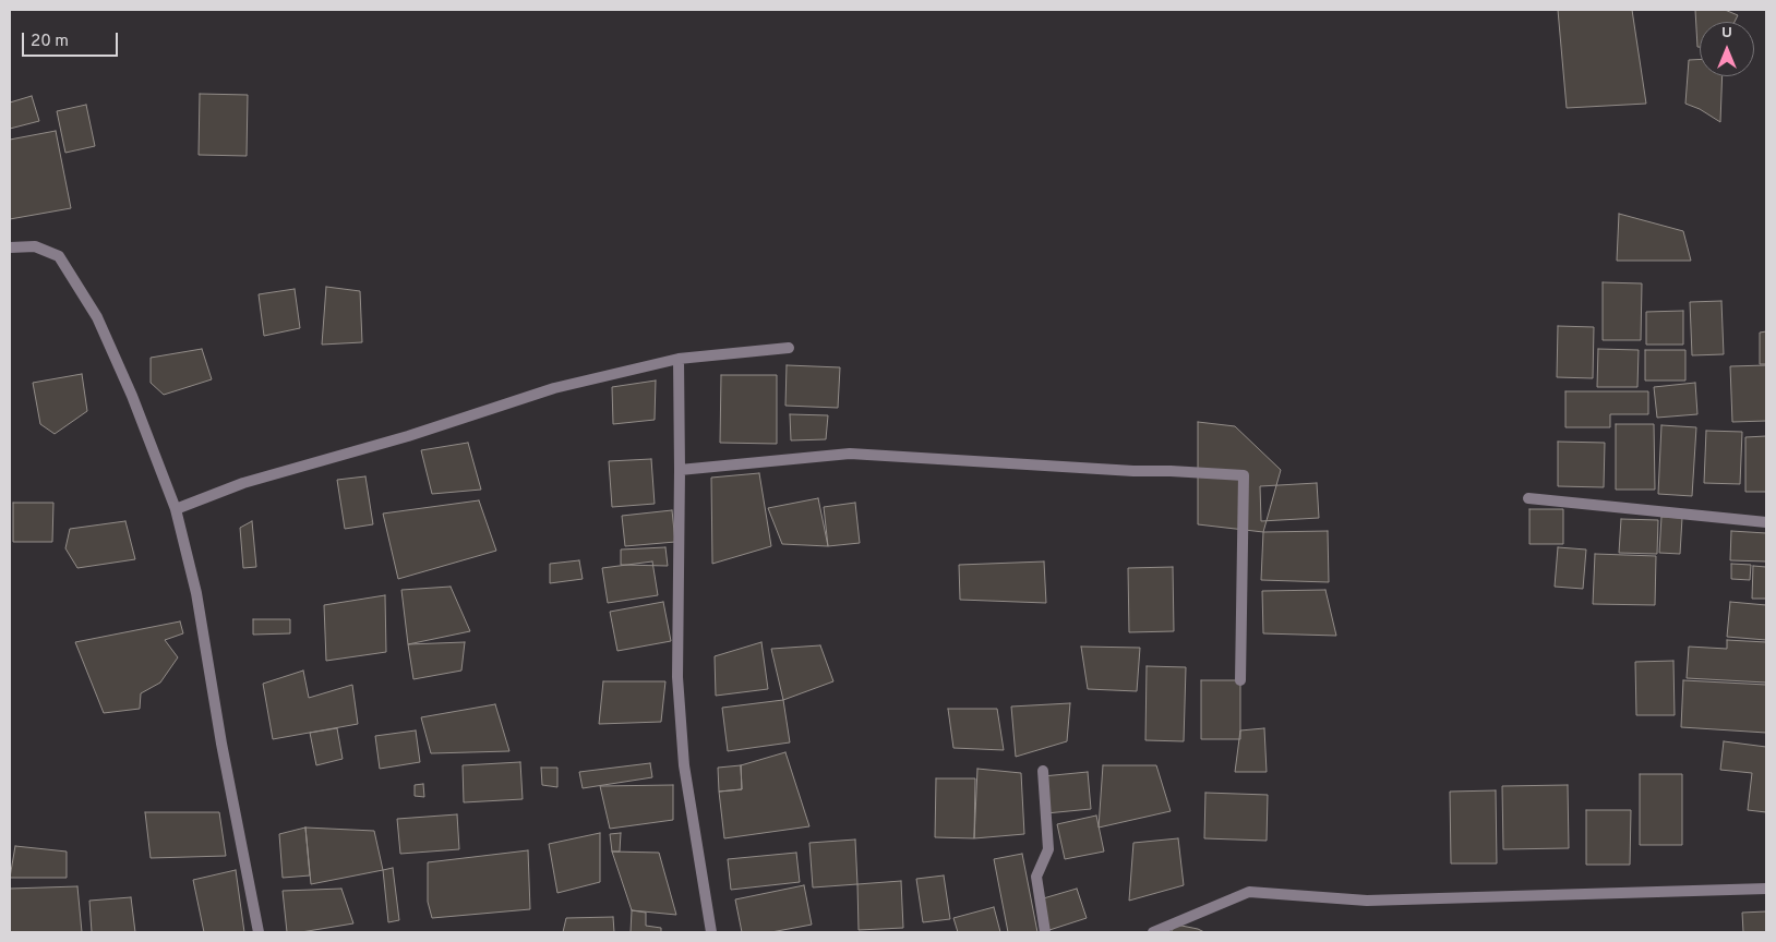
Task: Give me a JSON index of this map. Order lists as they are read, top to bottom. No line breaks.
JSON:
{"scale_bar":"20 m","north":"top"}
